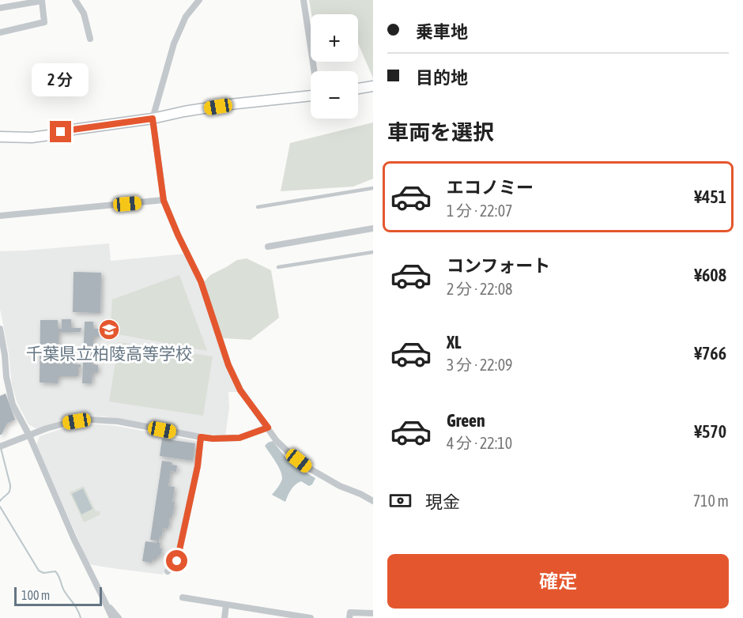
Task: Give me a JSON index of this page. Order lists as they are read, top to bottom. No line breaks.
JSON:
{"places":{"school or university":["千葉県立柏陵高等学校"]},"scale_bar":"100 m","page":{"banner":["乗車地","目的地"],"map_buttons":["+","−"],"bubble":"2 分","heading":"車両を選択","list":[{"name":"エコノミー","note":"1 分 · 22:07","value":"¥451"},{"name":"コンフォート","note":"2 分 · 22:08","value":"¥608"},{"name":"XL","note":"3 分 · 22:09","value":"¥766"},{"name":"Green","note":"4 分 · 22:10","value":"¥570"}],"pay":["現金","710 m"],"buttons":"確定","scale":"100 m"}}
